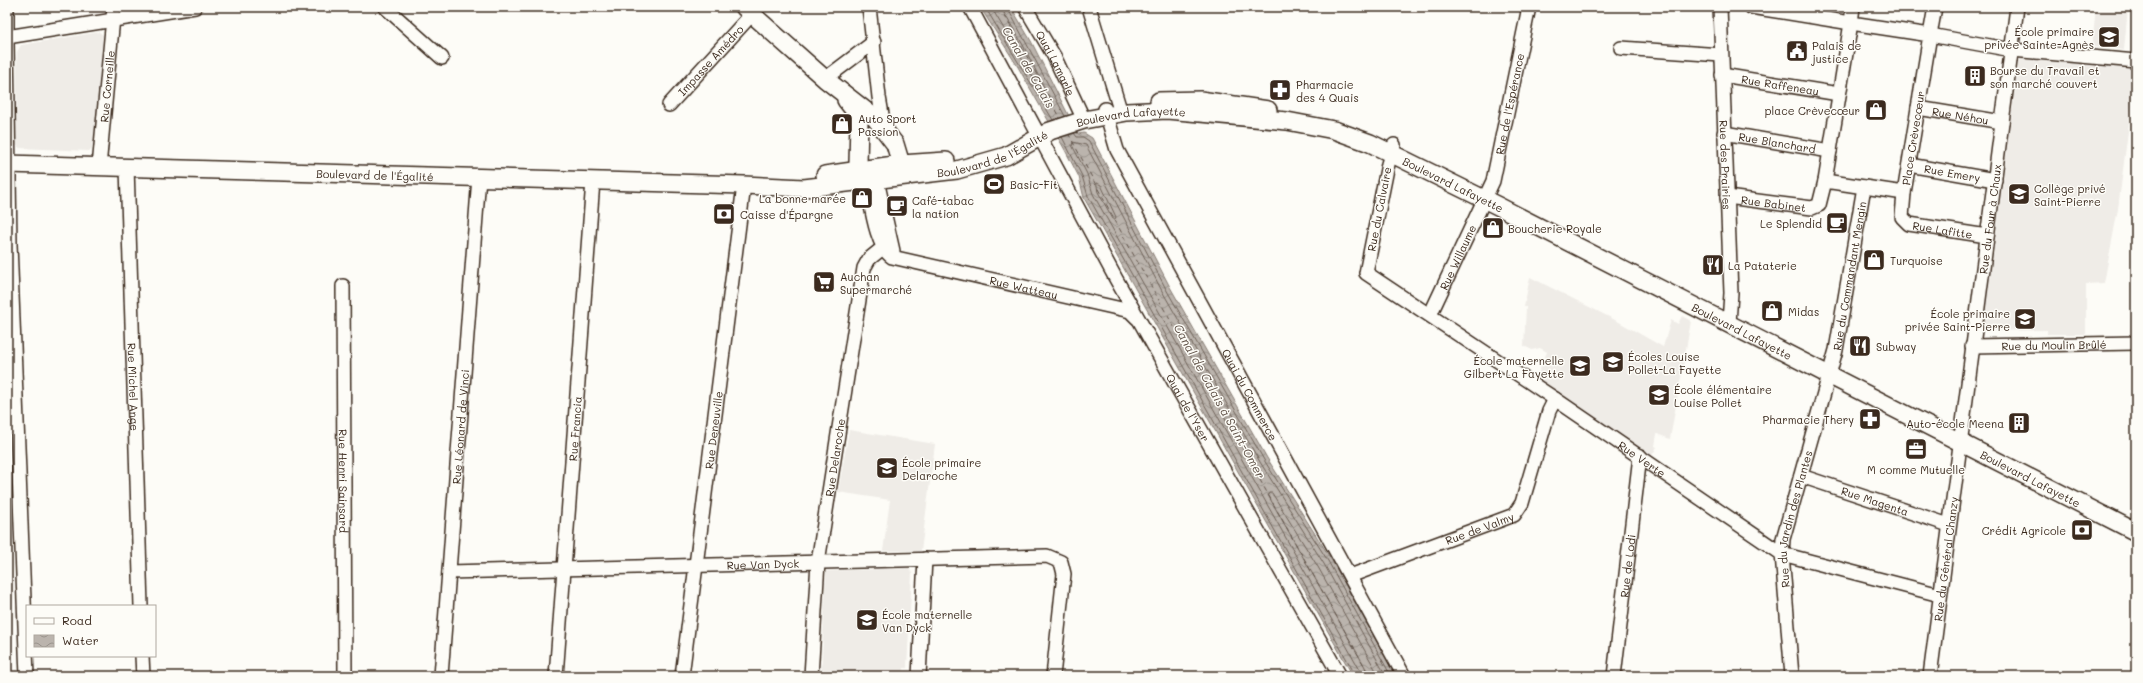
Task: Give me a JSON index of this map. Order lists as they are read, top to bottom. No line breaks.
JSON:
{"streets":{"main road":["Boulevard Lafayette","Boulevard de l'Égalité"],"street":["Impasse Amédro","Quai Lamarle","Rue Raffeneau","Rue Corneille","Rue de l'Espérance","Rue Néhou","Place Crèvecœur","Rue Blanchard","Rue des Prairies","Rue Emery","Rue Babinet","Rue du Calvaire","Rue du Four à Chaux","Rue Lafitte","Rue Willaume","Rue du Commandant Mengin","Rue Watteau","Rue du Moulin Brûlé","Rue Michel Ange","Quai du Commerce","Quai de l'Yser","Rue Léonard de Vinci","Rue Francia","Rue Deneuville","Rue Delaroche","Rue Verte","Rue Henri Sainsard","Rue Magenta","Rue du Jardin des Plantes","Rue de Valmy","Rue du Général Chanzy","Rue Van Dyck","Rue de Lodi"]},"crossings":[["Quai Lamarle","Boulevard Lafayette"],["Rue Raffeneau","Rue des Prairies"],["Rue Corneille","Boulevard de l'Égalité"],["Rue de l'Espérance","Boulevard Lafayette"],["Rue de l'Espérance","Rue Willaume"],["Boulevard Lafayette","Boulevard de l'Égalité"],["Boulevard Lafayette","Rue des Prairies"],["Boulevard Lafayette","Rue du Calvaire"],["Boulevard Lafayette","Rue du Four à Chaux"],["Boulevard Lafayette","Rue Willaume"],["Boulevard Lafayette","Rue du Commandant Mengin"],["Boulevard Lafayette","Quai du Commerce"],["Boulevard Lafayette","Quai de l'Yser"],["Boulevard Lafayette","Rue du Jardin des Plantes"],["Boulevard Lafayette","Rue du Général Chanzy"],["Rue Néhou","Place Crèvecœur"],["Rue Néhou","Rue du Four à Chaux"],["Place Crèvecœur","Rue Emery"],["Place Crèvecœur","Rue Babinet"],["Place Crèvecœur","Rue Lafitte"],["Place Crèvecœur","Rue du Commandant Mengin"],["Rue Blanchard","Rue des Prairies"],["Boulevard de l'Égalité","Rue Michel Ange"],["Boulevard de l'Égalité","Quai de l'Yser"],["Boulevard de l'Égalité","Rue Léonard de Vinci"],["Boulevard de l'Égalité","Rue Francia"],["Boulevard de l'Égalité","Rue Deneuville"],["Rue des Prairies","Rue Babinet"],["Rue Emery","Rue du Four à Chaux"],["Rue du Calvaire","Rue Verte"],["Rue du Four à Chaux","Rue Lafitte"],["Rue du Four à Chaux","Rue du Moulin Brûlé"],["Rue du Four à Chaux","Rue du Général Chanzy"],["Rue Willaume","Rue Verte"],["Rue du Commandant Mengin","Rue du Jardin des Plantes"],["Rue Watteau","Quai de l'Yser"],["Rue Watteau","Rue Delaroche"],["Quai du Commerce","Rue de Valmy"],["Rue Léonard de Vinci","Rue Van Dyck"],["Rue Francia","Rue Van Dyck"],["Rue Deneuville","Rue Van Dyck"],["Rue Delaroche","Rue Van Dyck"],["Rue Verte","Rue du Jardin des Plantes"],["Rue Verte","Rue de Valmy"],["Rue Verte","Rue du Général Chanzy"],["Rue Verte","Rue de Lodi"],["Rue Magenta","Rue du Jardin des Plantes"],["Rue Magenta","Rue du Général Chanzy"]],"water":["Canal de Calais","Canal de Calais à Saint-Omer"],"places":{"school or university":["École primaire privée Sainte-Agnès","Collège privé Saint-Pierre","École primaire privée Saint-Pierre","Écoles Louise Pollet-La Fayette","École maternelle Gilbert La Fayette","École élémentaire Louise Pollet","École primaire Delaroche","École maternelle Van Dyck"],"public building":["Palais de justice"],"building":["Bourse du Travail et son marché couvert","Auto-école Meena"],"pharmacy":["Pharmacie des 4 Quais","Pharmacie Thery"],"shop":["place Crèvecœur","Auto Sport Passion","La bonne marée","Boucherie Royale","Turquoise","Midas"],"sports":["Basic-Fit"],"cafe":["Café-tabac la nation","Le Splendid"],"bank":["Caisse d'Épargne","Crédit Agricole"],"restaurant":["La Pataterie","Subway"],"supermarket":["Auchan Supermarché"],"office":["M comme Mutuelle"]},"legend":["Road","Water"]}
